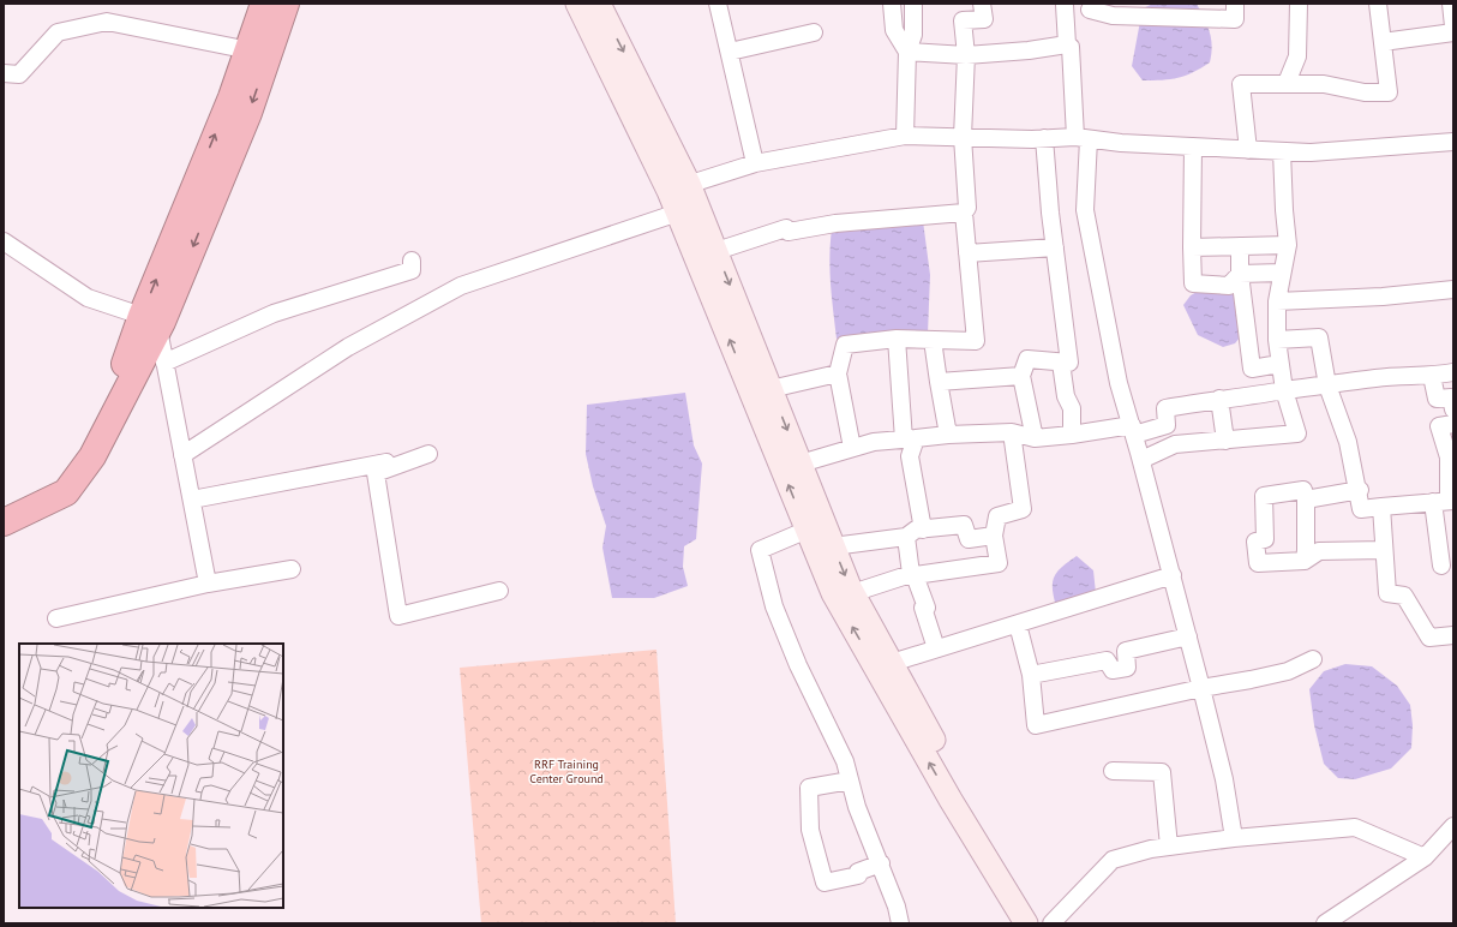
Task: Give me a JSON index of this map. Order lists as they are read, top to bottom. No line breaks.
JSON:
{"parks":["RRF Training Center Ground"]}
